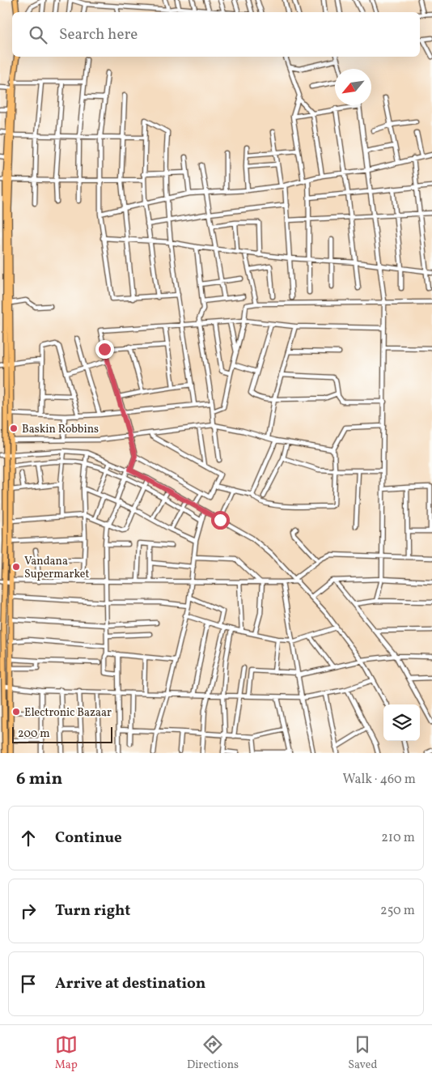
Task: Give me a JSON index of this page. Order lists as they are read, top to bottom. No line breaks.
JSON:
{"places":["Baskin Robbins","Vandana Supermarket","Electronic Bazaar"],"scale_bar":"200 m","north":"bottom left","page":{"search":"Search here","scale":"200 m","heading":["6 min","Walk · 460 m"],"list":[["Continue","210 m"],["Turn right","250 m"],"Arrive at destination"],"nav":["Map","Directions","Saved"]}}
